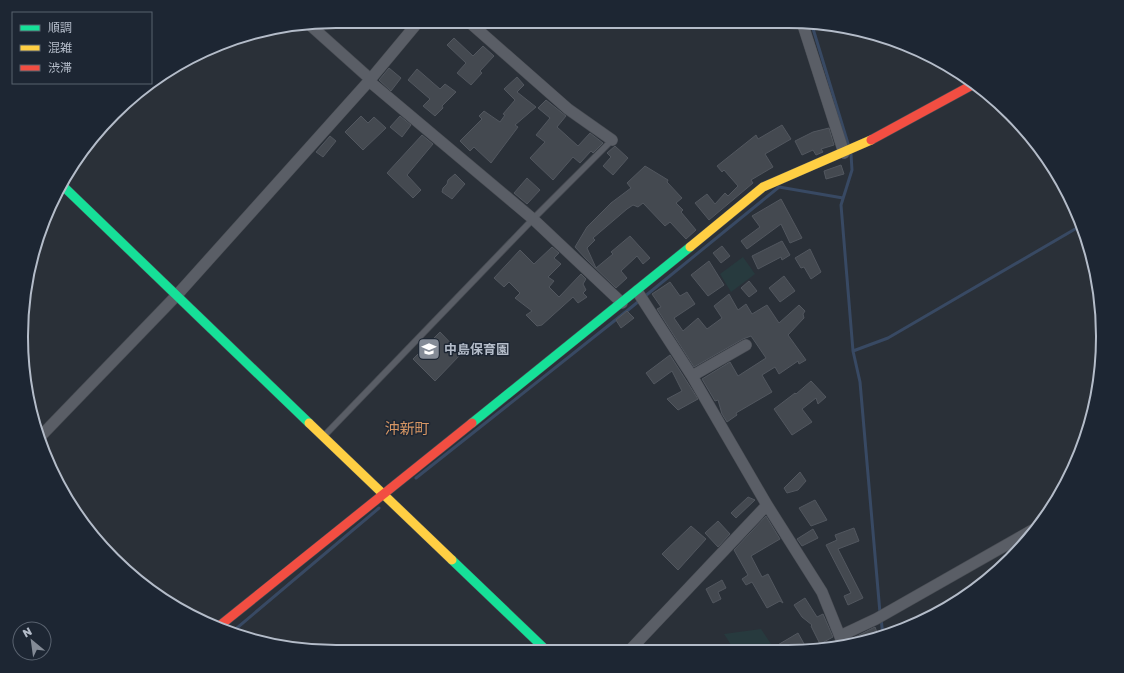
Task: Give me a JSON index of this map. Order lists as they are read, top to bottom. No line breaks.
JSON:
{"districts":["沖新町"],"places":{"school or university":["中島保育園"]},"legend":["順調","混雑","渋滞"],"north":"top left"}
